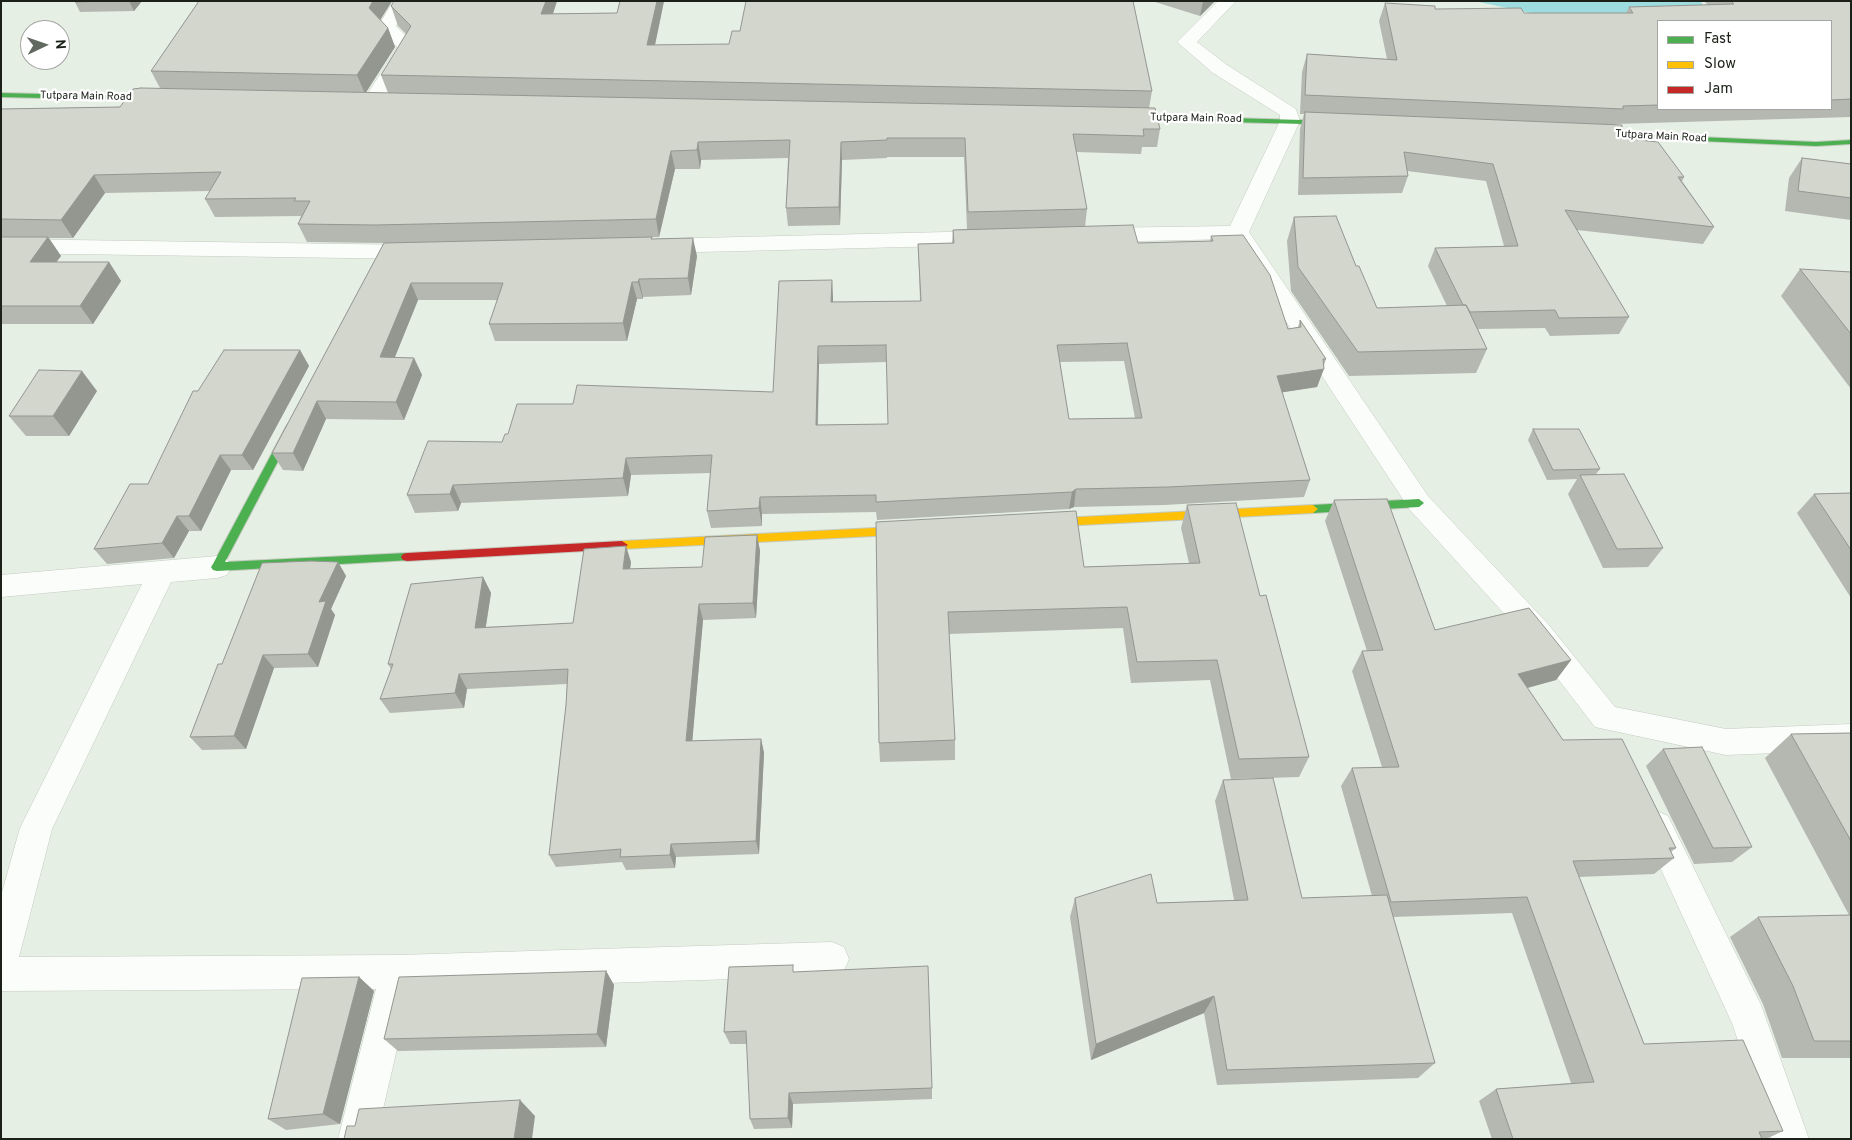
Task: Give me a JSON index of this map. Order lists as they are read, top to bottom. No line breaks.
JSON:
{"streets":{"street":["Tutpara Main Road"]},"legend":["Fast","Slow","Jam"],"north":"right"}
